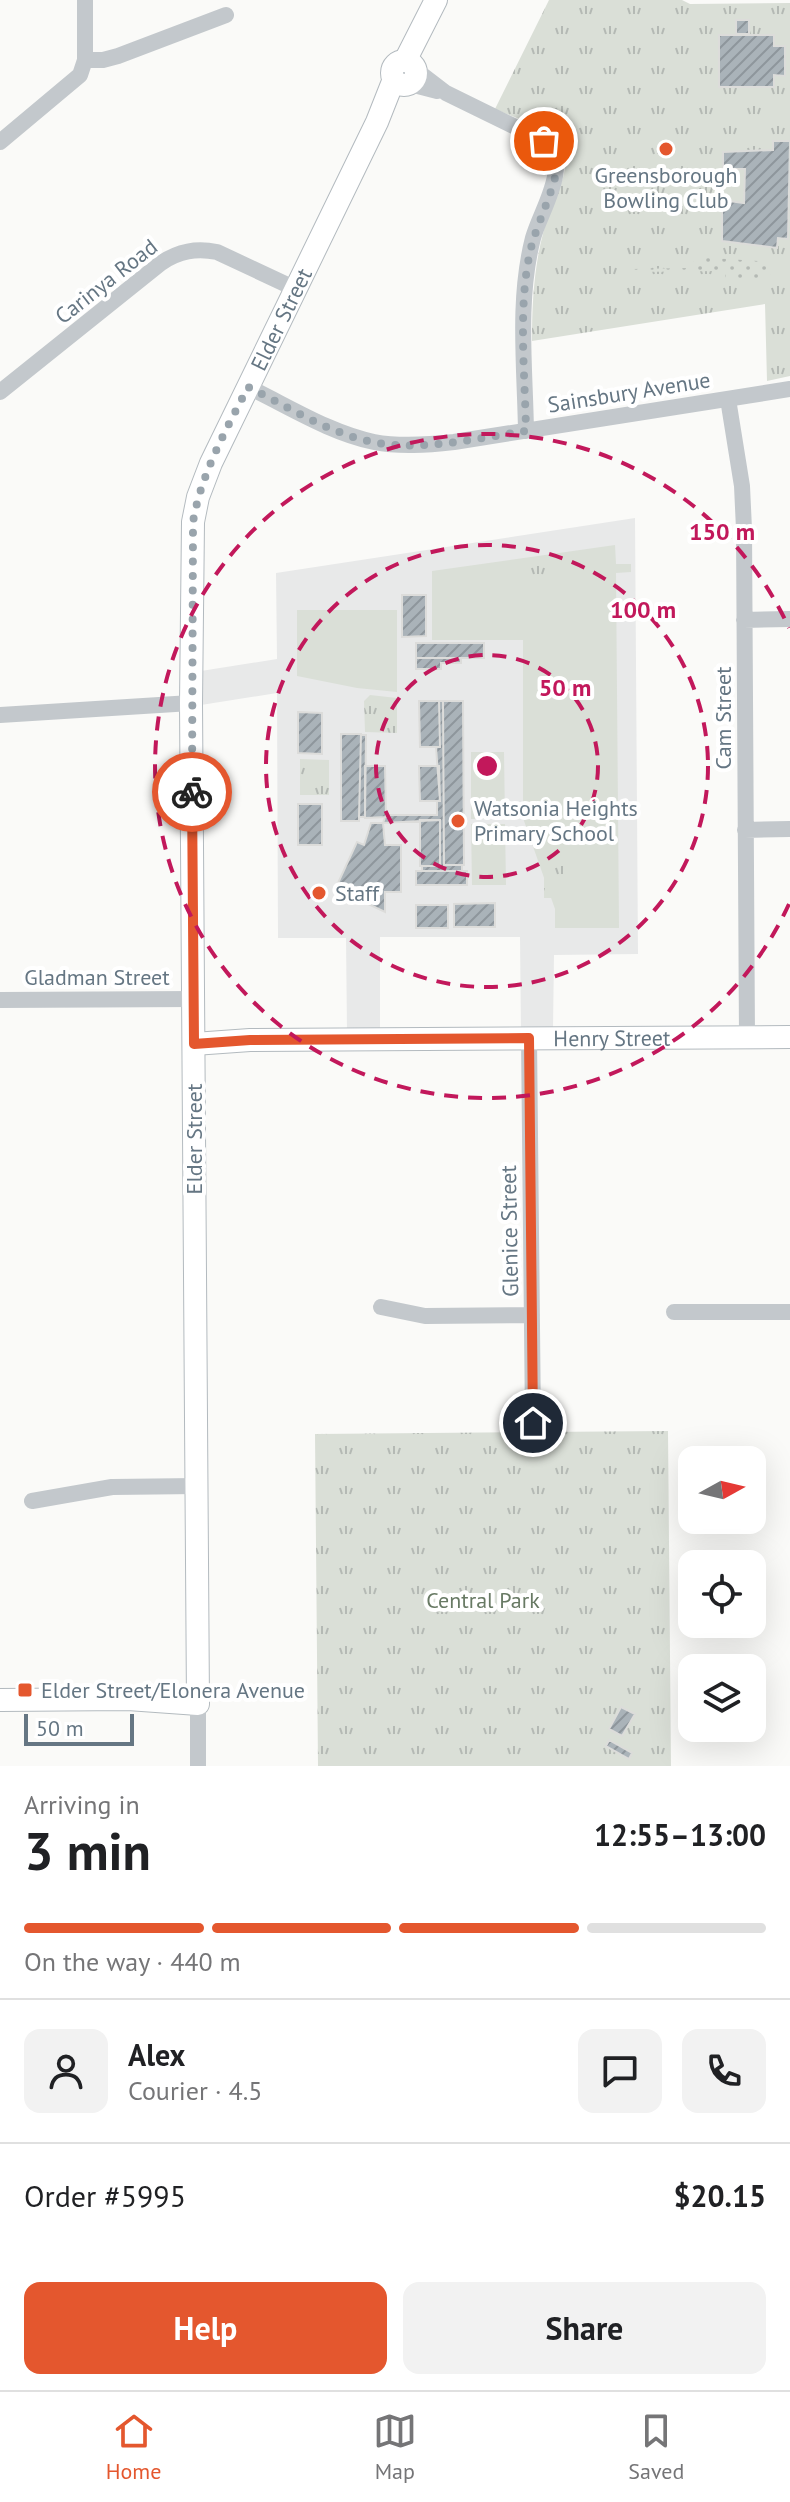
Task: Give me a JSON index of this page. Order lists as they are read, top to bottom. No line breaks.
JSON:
{"streets":{"street":["Carinya Road","Elder Street","Sainsbury Avenue","Cam Street","Gladman Street","Henry Street","Glenice Street"]},"crossings":[["Carinya Road","Elder Street"],["Elder Street","Sainsbury Avenue"],["Elder Street","Gladman Street"],["Elder Street","Henry Street"],["Sainsbury Avenue","Cam Street"],["Cam Street","Henry Street"],["Henry Street","Glenice Street"]],"parks":["Central Park"],"places":{"other":["Greensborough Bowling Club","Watsonia Heights Primary School","Staff"],"transit":["Elder Street/Elonera Avenue"]},"scale_bar":"50 m","north":"right","page":{"scale":"50 m","heading":["3 min","Arriving in","12:55–13:00"],"panel":["Alex","Courier · 4.5","Order #5995","$20.15"],"bar":"On the way · 440 m","buttons":["Help","Share"],"tabs":["Home","Map","Saved"]},"rings":["150 m","100 m","50 m"]}
